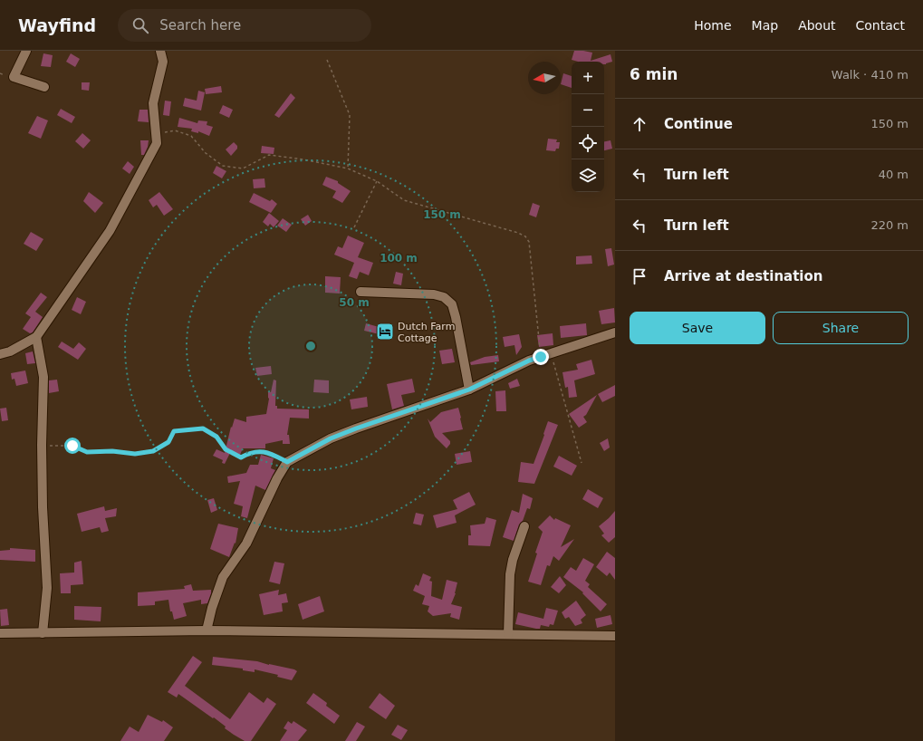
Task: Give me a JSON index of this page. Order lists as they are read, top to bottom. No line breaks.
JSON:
{"places":{"hotel":["Dutch Farm Cottage"]},"north":"left","page":{"header":"Wayfind","search":"Search here","nav":["Home","Map","About","Contact"],"heading":["6 min","Walk · 410 m"],"map_buttons":["+","−"],"list":[["Continue","150 m"],["Turn left","40 m"],["Turn left","220 m"],"Arrive at destination"],"buttons":["Save","Share"]},"rings":["150 m","100 m","50 m"]}
